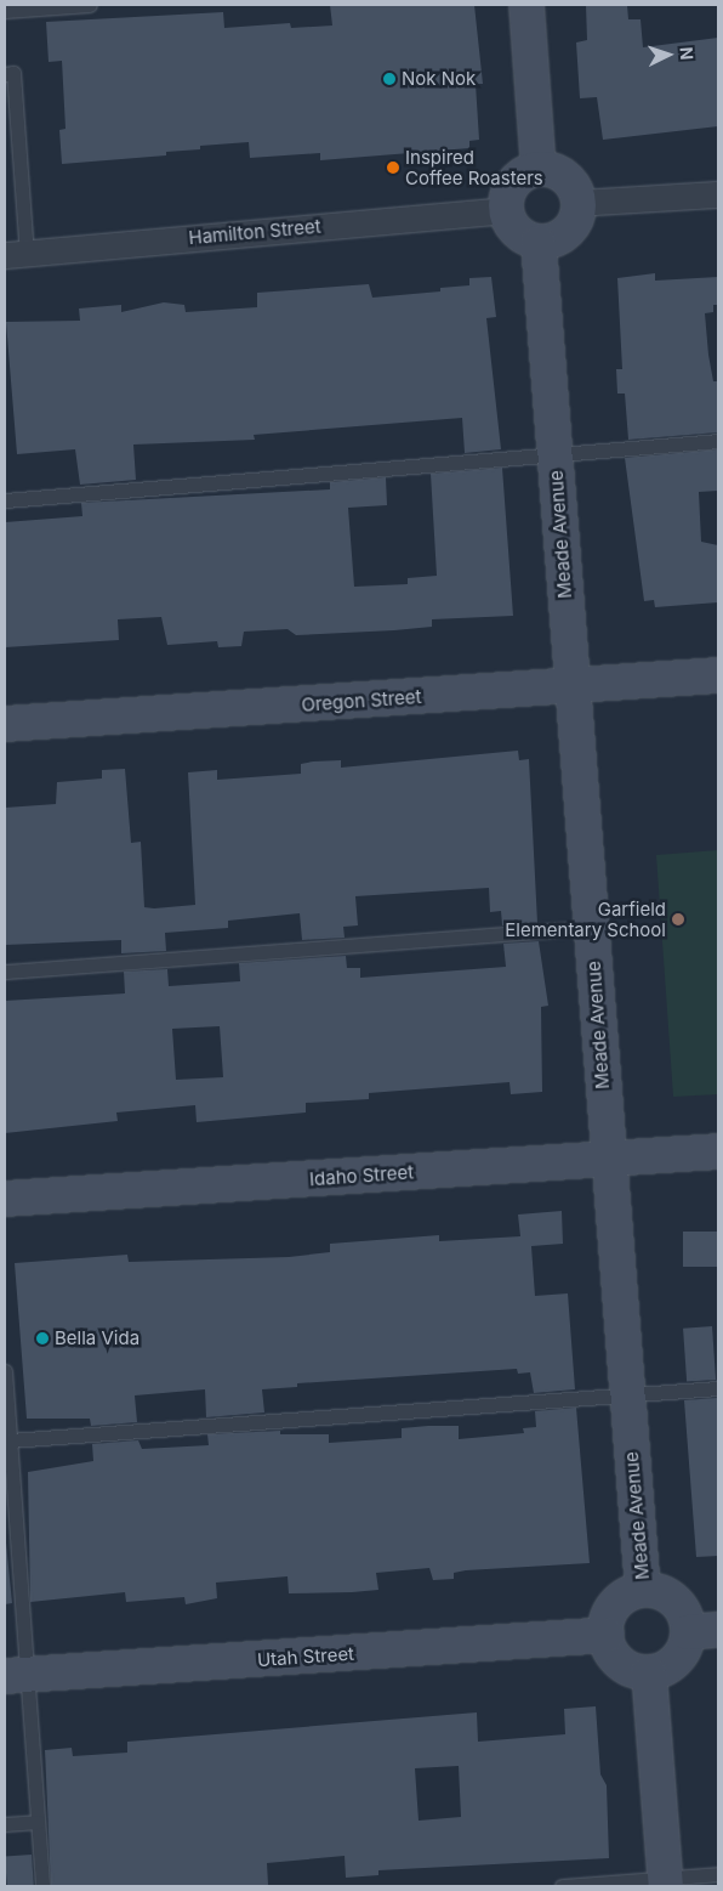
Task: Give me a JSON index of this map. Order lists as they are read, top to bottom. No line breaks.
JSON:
{"streets":{"main road":["Meade Avenue","Oregon Street","Idaho Street","Utah Street"],"street":["Hamilton Street"]},"crossings":[["Hamilton Street","Meade Avenue"],["Meade Avenue","Oregon Street"],["Meade Avenue","Idaho Street"],["Meade Avenue","Utah Street"]],"places":["Nok Nok","Inspired Coffee Roasters","Garfield Elementary School","Bella Vida"],"north":"right"}
